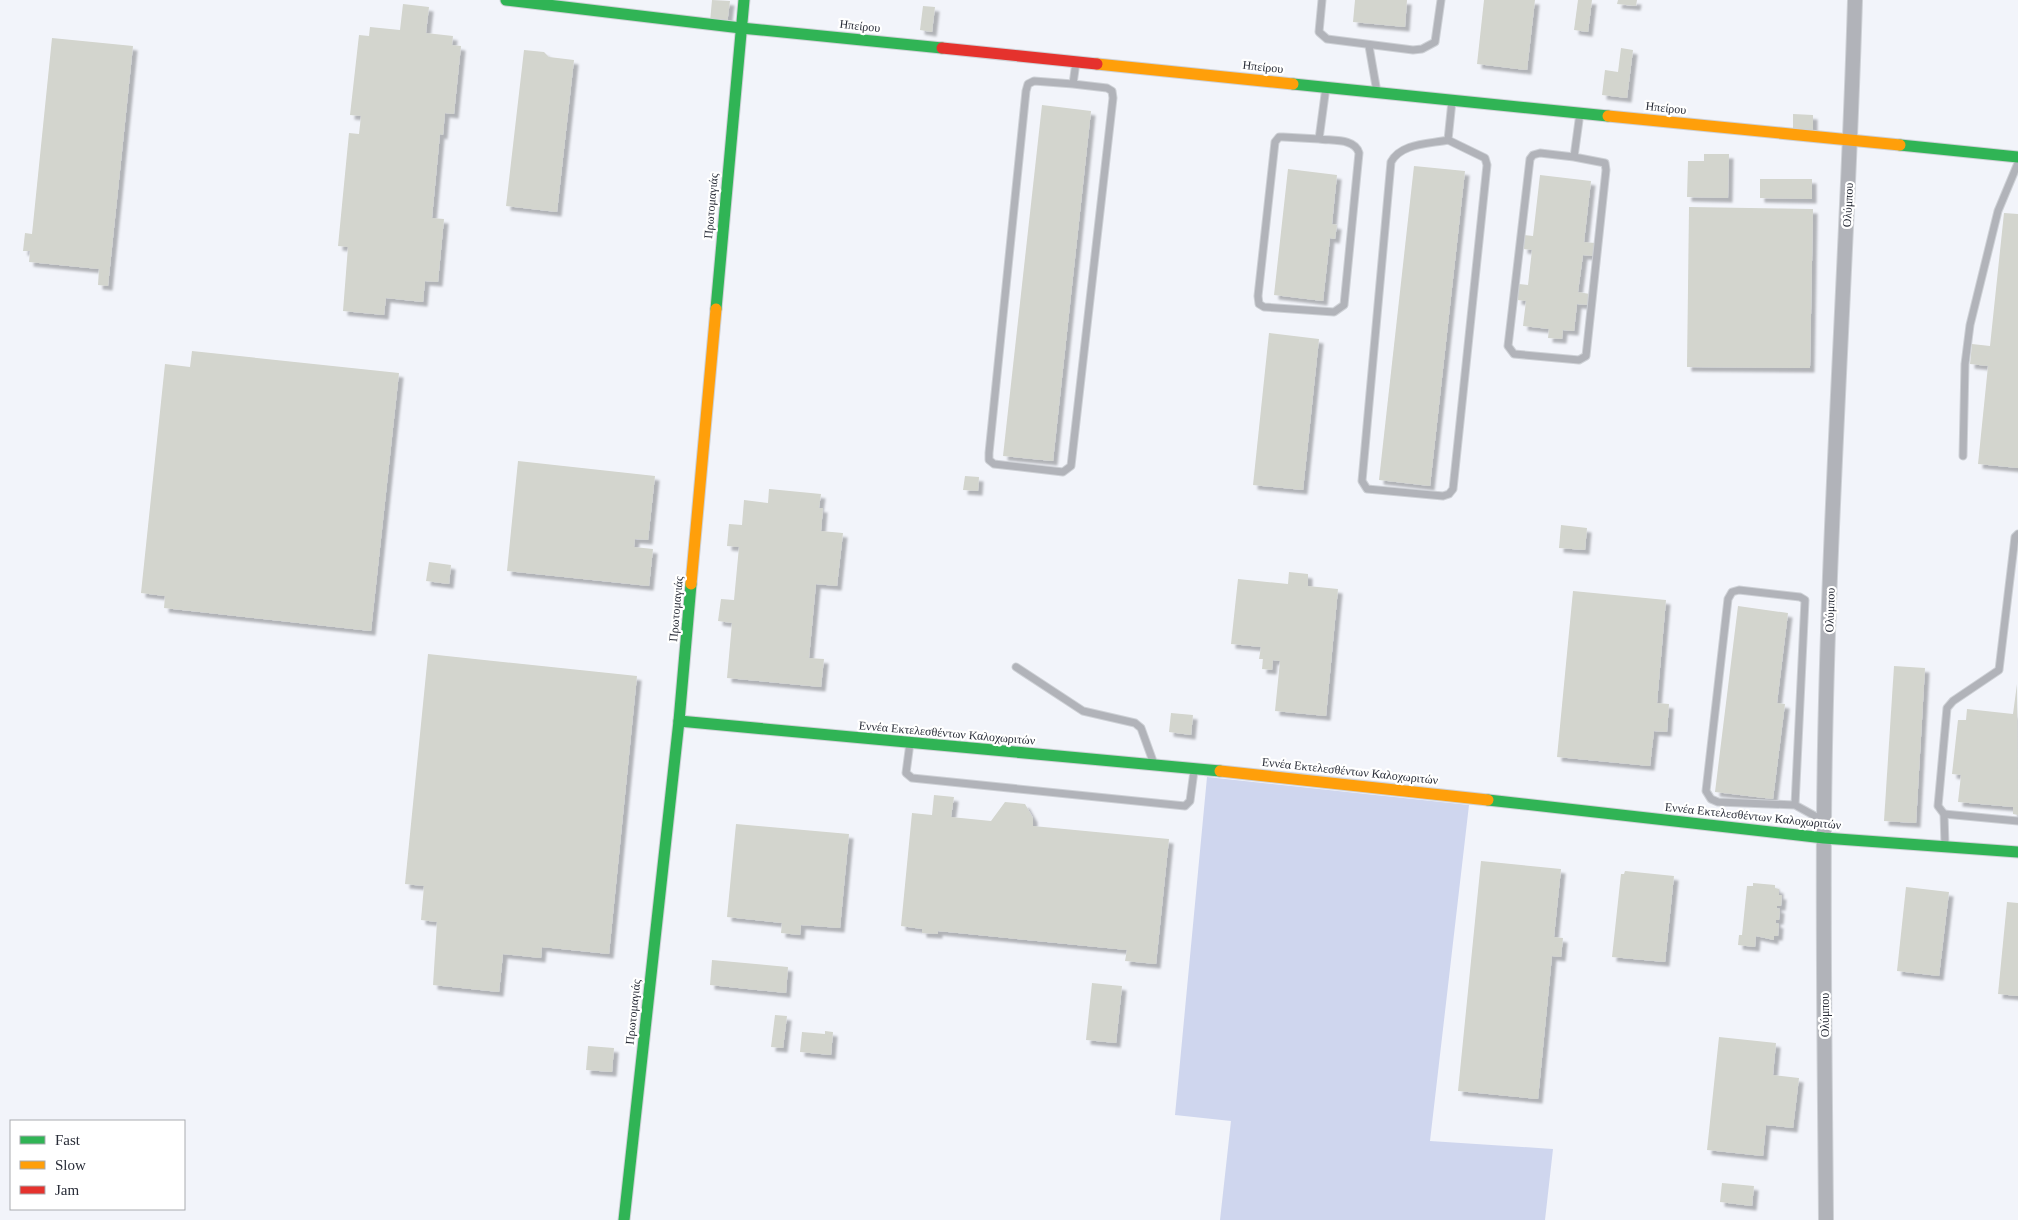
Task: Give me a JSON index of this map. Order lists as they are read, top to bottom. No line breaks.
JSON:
{"streets":{"street":["Ηπείρου","Ολύμπου","Πρωτομαγιάς","Εννέα Εκτελεσθέντων Καλοχωριτών"]},"crossings":[["Ηπείρου","Ολύμπου"],["Ηπείρου","Πρωτομαγιάς"],["Ολύμπου","Εννέα Εκτελεσθέντων Καλοχωριτών"],["Πρωτομαγιάς","Εννέα Εκτελεσθέντων Καλοχωριτών"]],"legend":["Fast","Slow","Jam"]}
